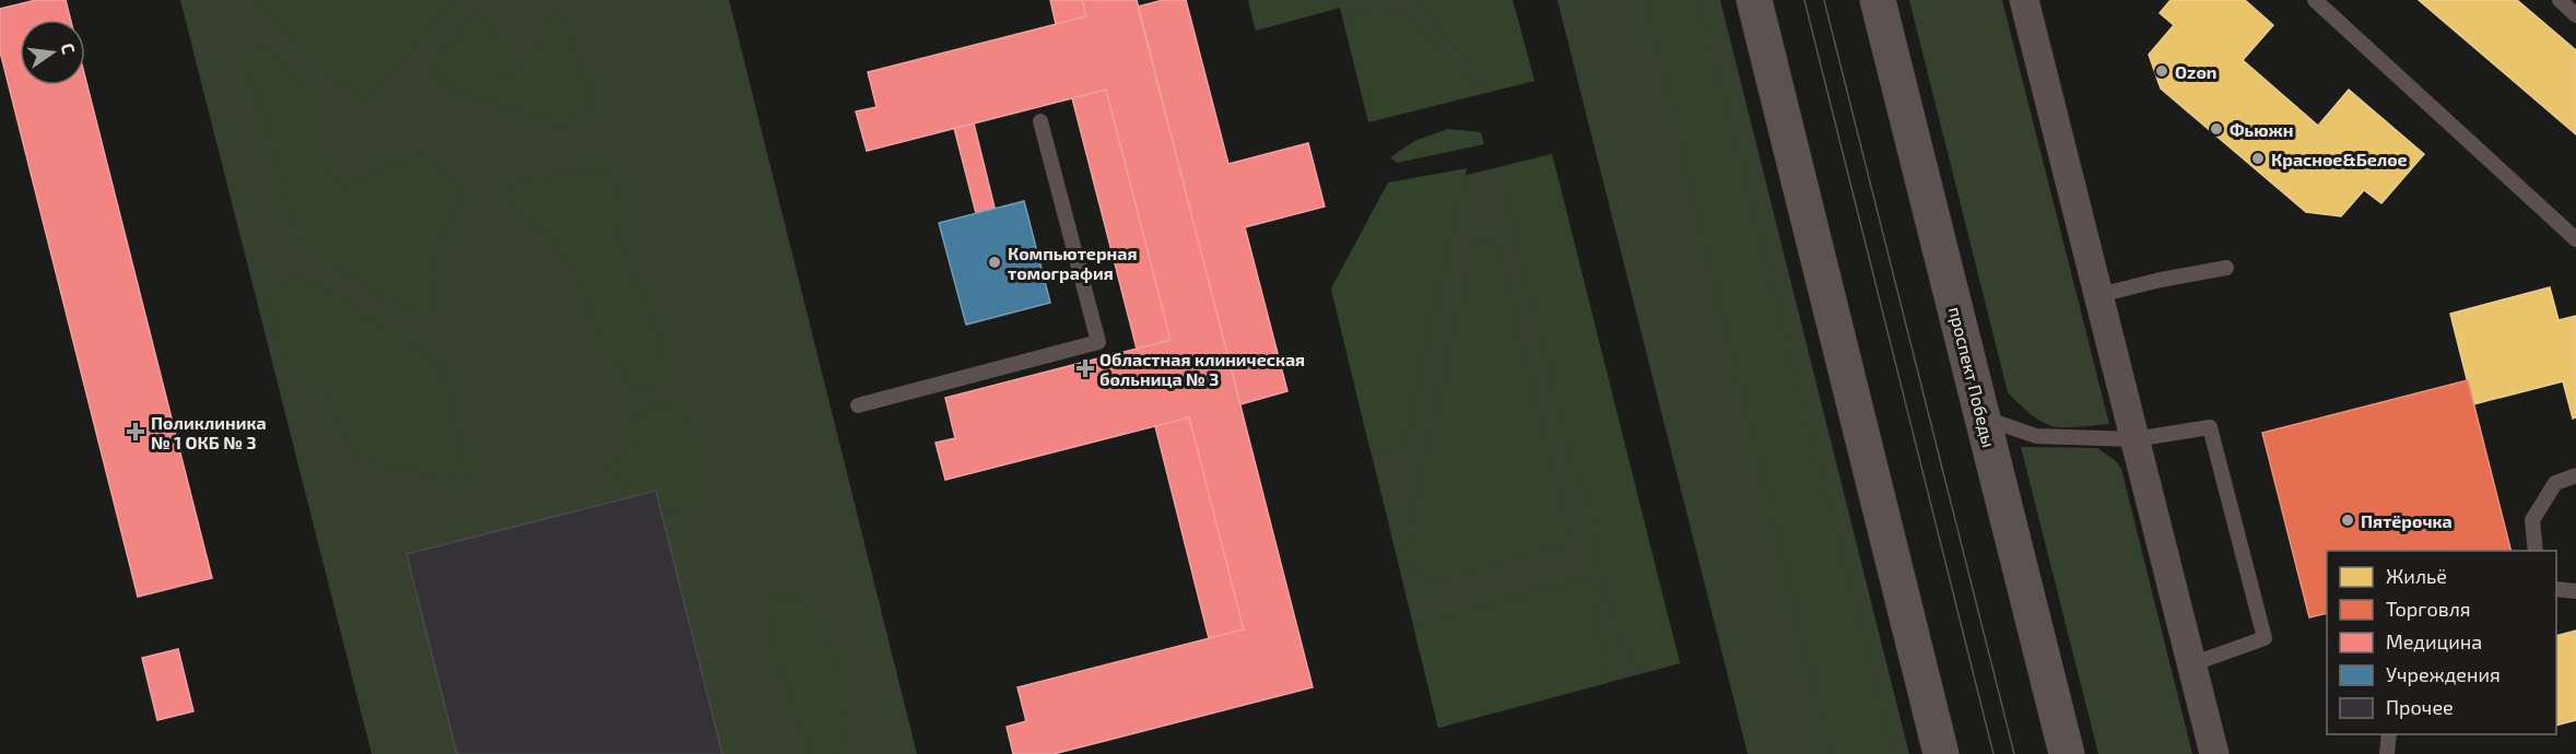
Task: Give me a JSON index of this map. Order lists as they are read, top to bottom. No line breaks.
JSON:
{"streets":{"main road":["проспект Победы"]},"places":{"other":["Ozon","Фьюжн","Красное&Белое","Компьютерная томография","Пятёрочка"],"health":["Областная клиническая больница № 3","Поликлиника № 1 ОКБ № 3"]},"legend":["Жильё","Торговля","Медицина","Учреждения","Прочее"],"north":"right"}
